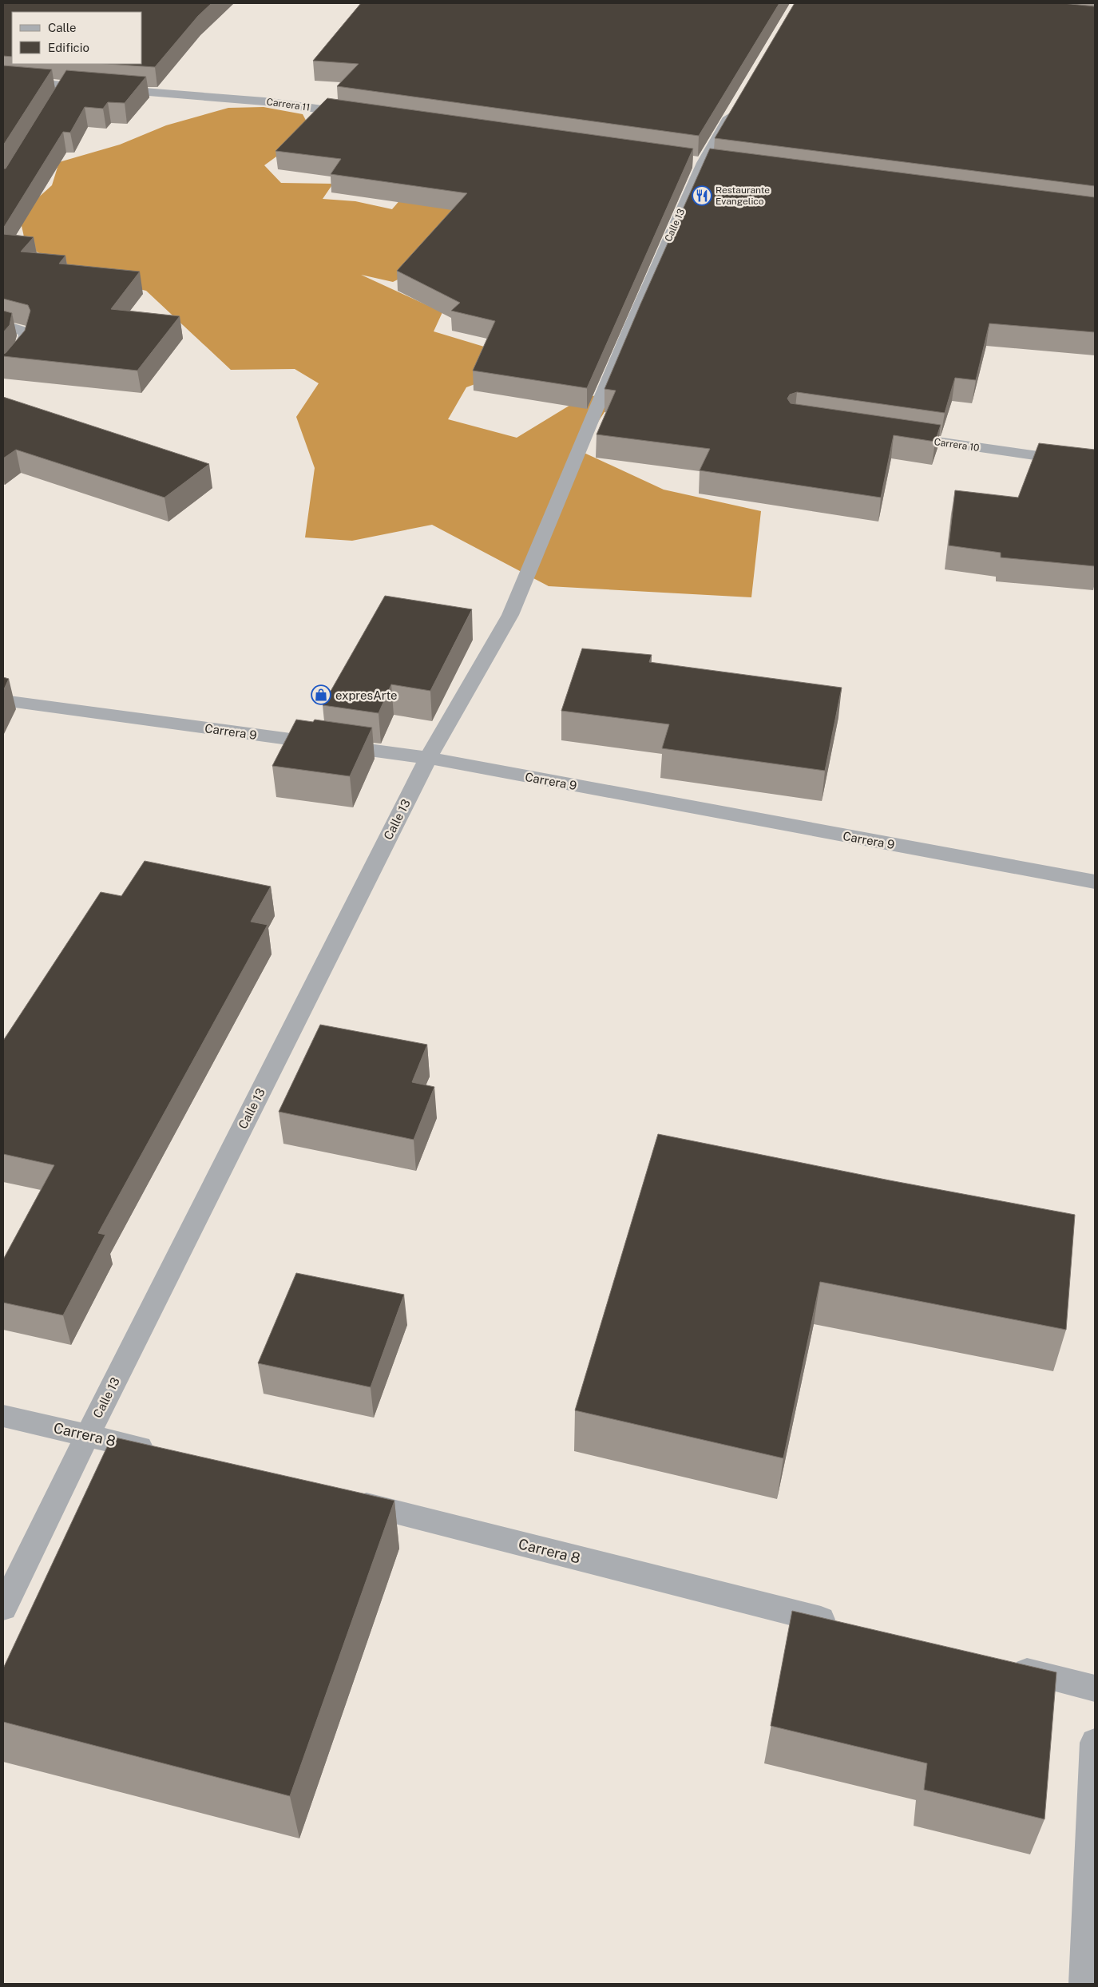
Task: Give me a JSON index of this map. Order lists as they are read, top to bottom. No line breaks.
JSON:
{"streets":{"street":["Carrera 11","Calle 13","Carrera 10","Carrera 9","Carrera 8"]},"crossings":[["Calle 13","Carrera 9"],["Calle 13","Carrera 8"]],"places":{"restaurant":["Restaurante Evangelico"],"shop":["expresArte"]},"legend":["Calle","Edificio"]}
